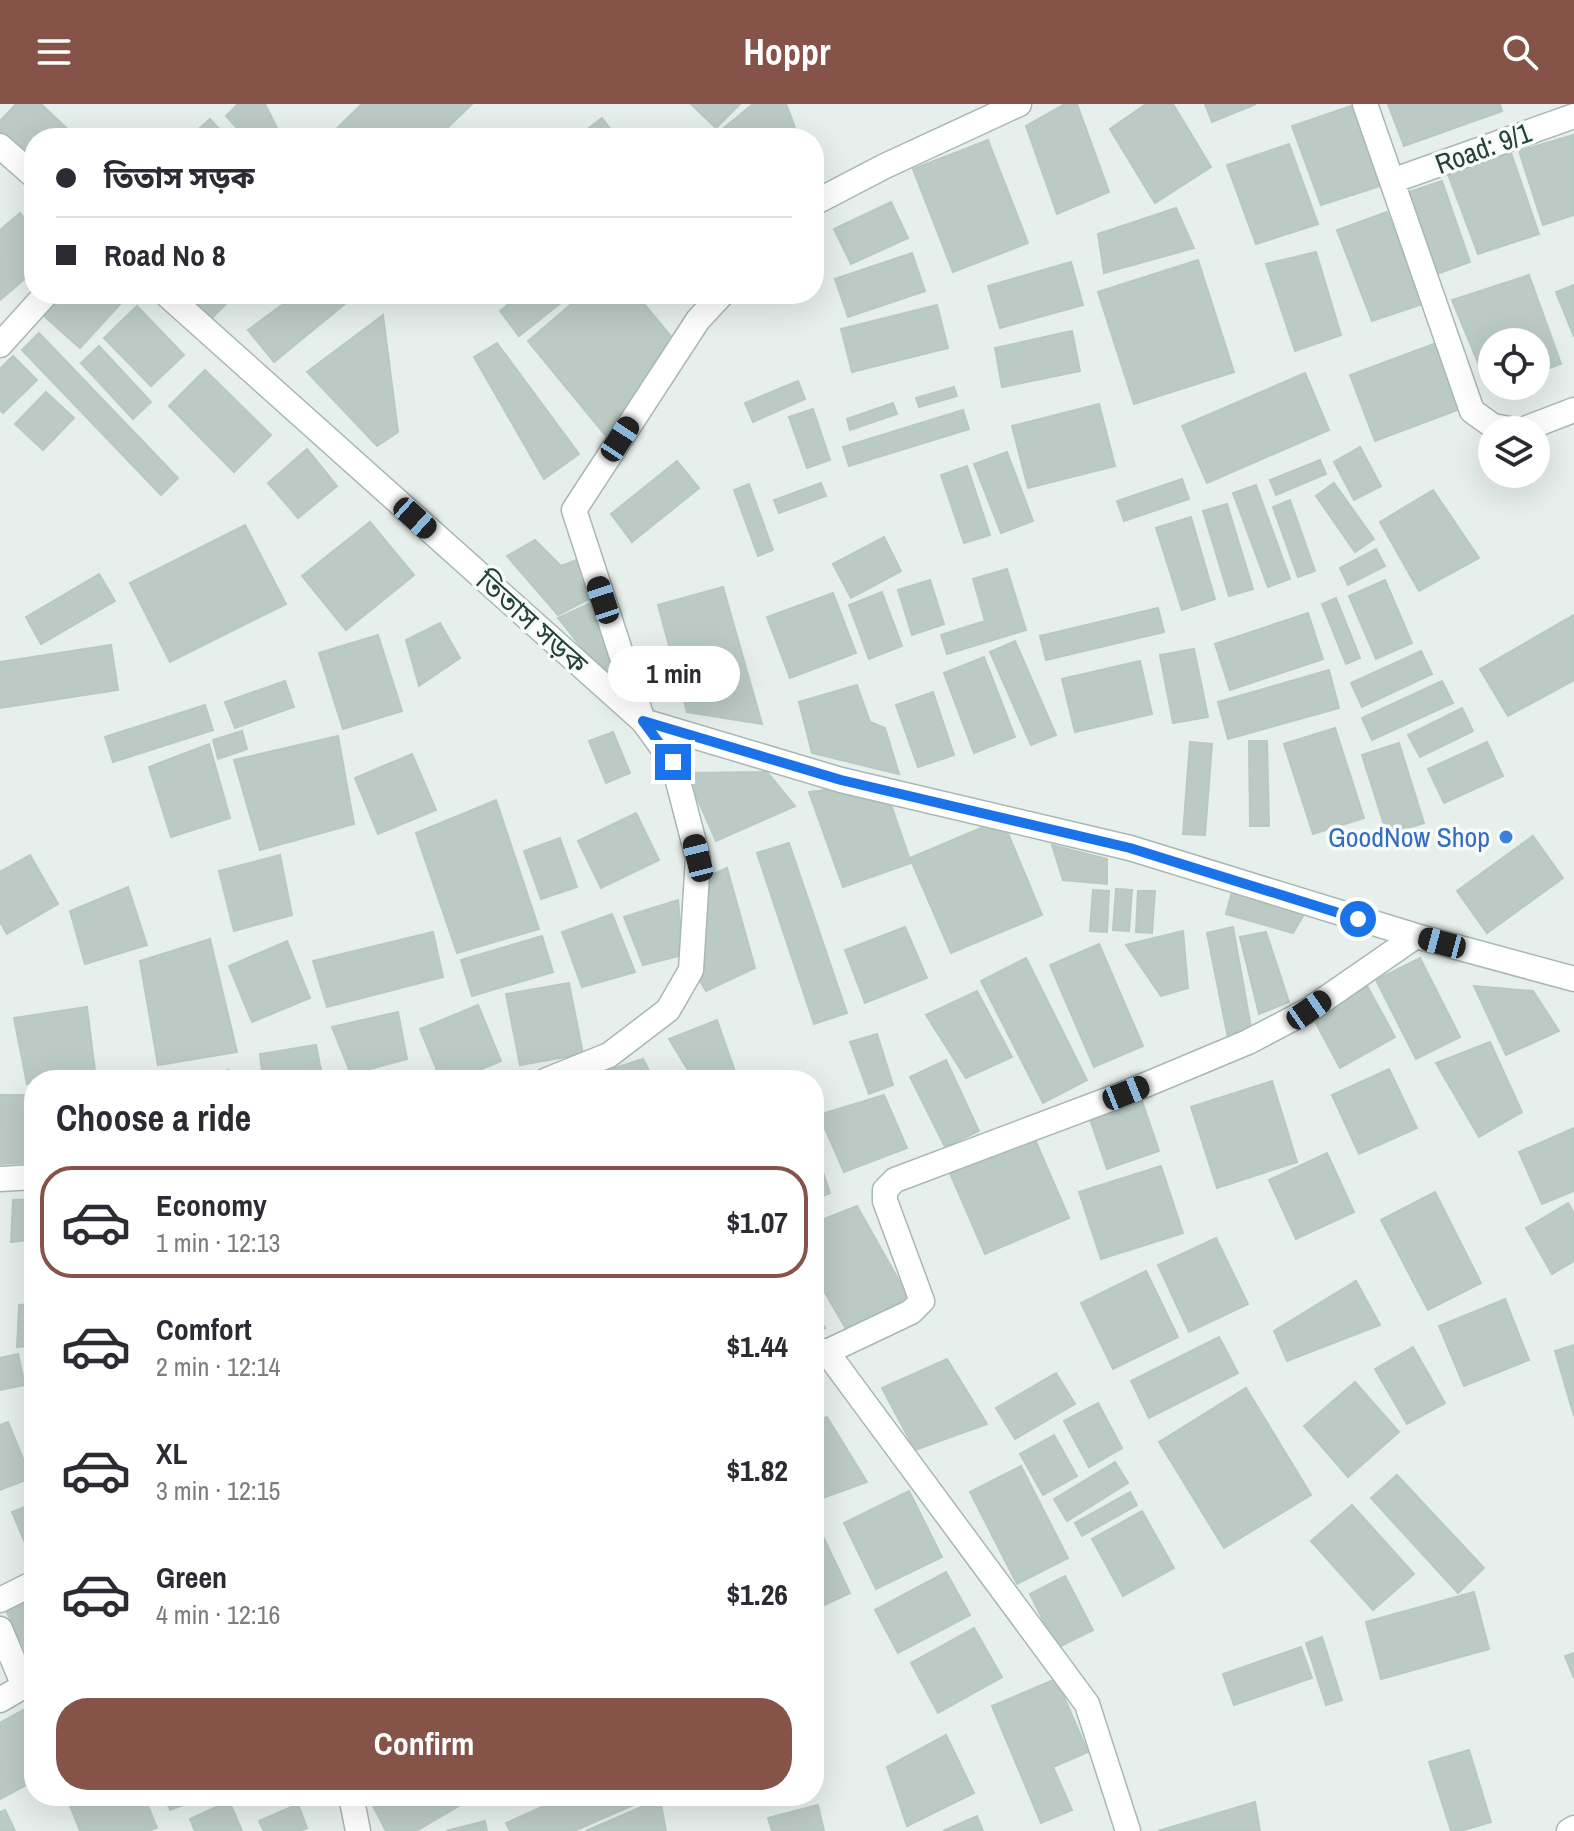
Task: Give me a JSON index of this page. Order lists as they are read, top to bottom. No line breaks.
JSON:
{"streets":{"street":["Road: 9/1","তিতাস সড়ক"]},"places":["GoodNow Shop"],"page":{"header":"Hoppr","banner":["তিতাস সড়ক","Road No 8"],"bubble":"1 min","heading":"Choose a ride","list":[{"name":"Economy","note":"1 min · 12:13","value":"$1.07"},{"name":"Comfort","note":"2 min · 12:14","value":"$1.44"},{"name":"XL","note":"3 min · 12:15","value":"$1.82"},{"name":"Green","note":"4 min · 12:16","value":"$1.26"}],"buttons":"Confirm"}}
